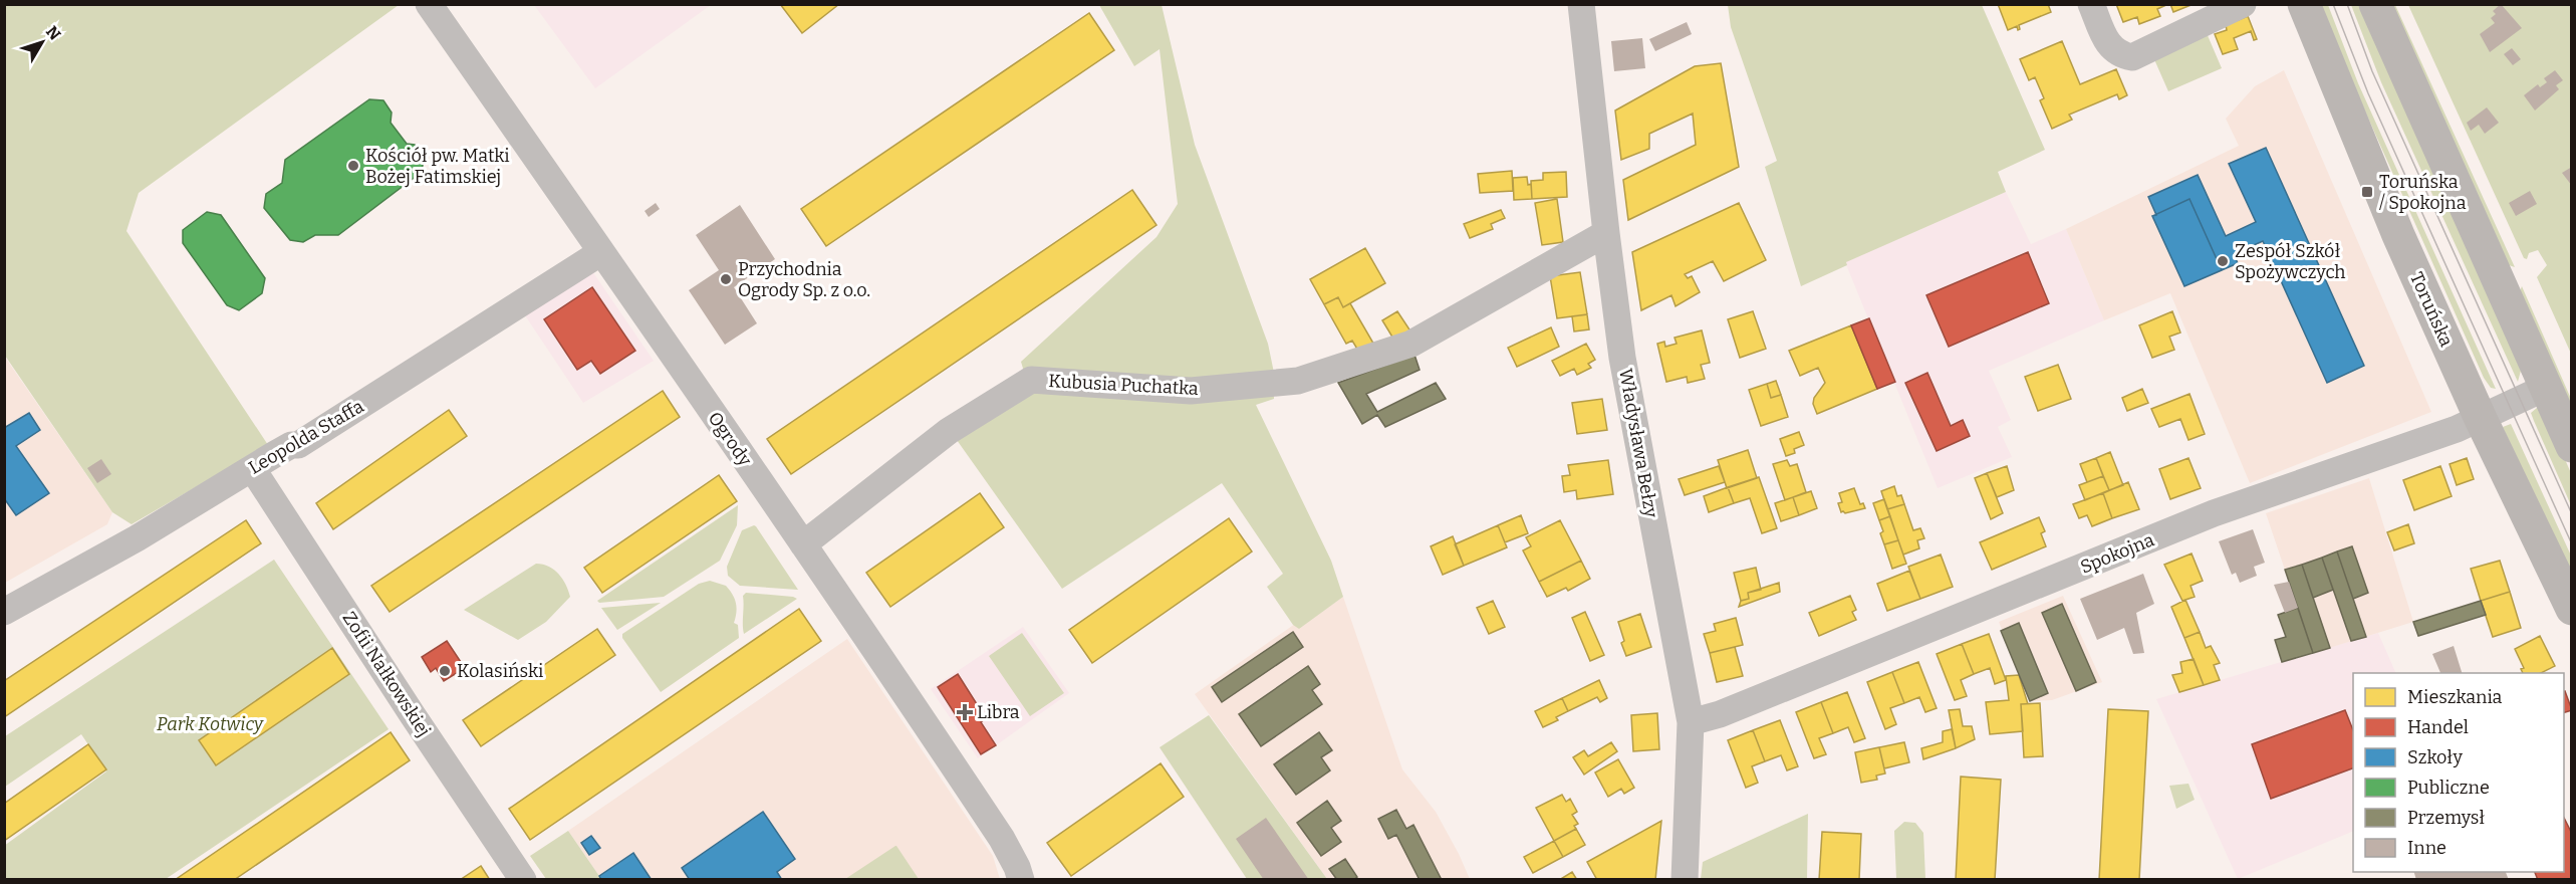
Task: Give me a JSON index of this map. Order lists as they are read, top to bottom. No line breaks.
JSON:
{"streets":{"main road":["Toruńska"],"street":["Kubusia Puchatka","Leopolda Staffa","Ogrody","Władysława Bełzy","Spokojna","Zofii Nałkowskiej"]},"crossings":[["Toruńska","Spokojna"],["Kubusia Puchatka","Ogrody"],["Kubusia Puchatka","Władysława Bełzy"],["Leopolda Staffa","Ogrody"],["Leopolda Staffa","Zofii Nałkowskiej"],["Władysława Bełzy","Spokojna"]],"parks":["Park Kotwicy"],"places":{"other":["Kościół pw. Matki Bożej Fatimskiej","Zespół Szkół Spożywczych","Przychodnia Ogrody Sp. z o.o.","Kolasiński"],"transit":["Toruńska / Spokojna"],"health":["Libra"]},"legend":["Mieszkania","Handel","Szkoły","Publiczne","Przemysł","Inne"],"north":"top right"}
